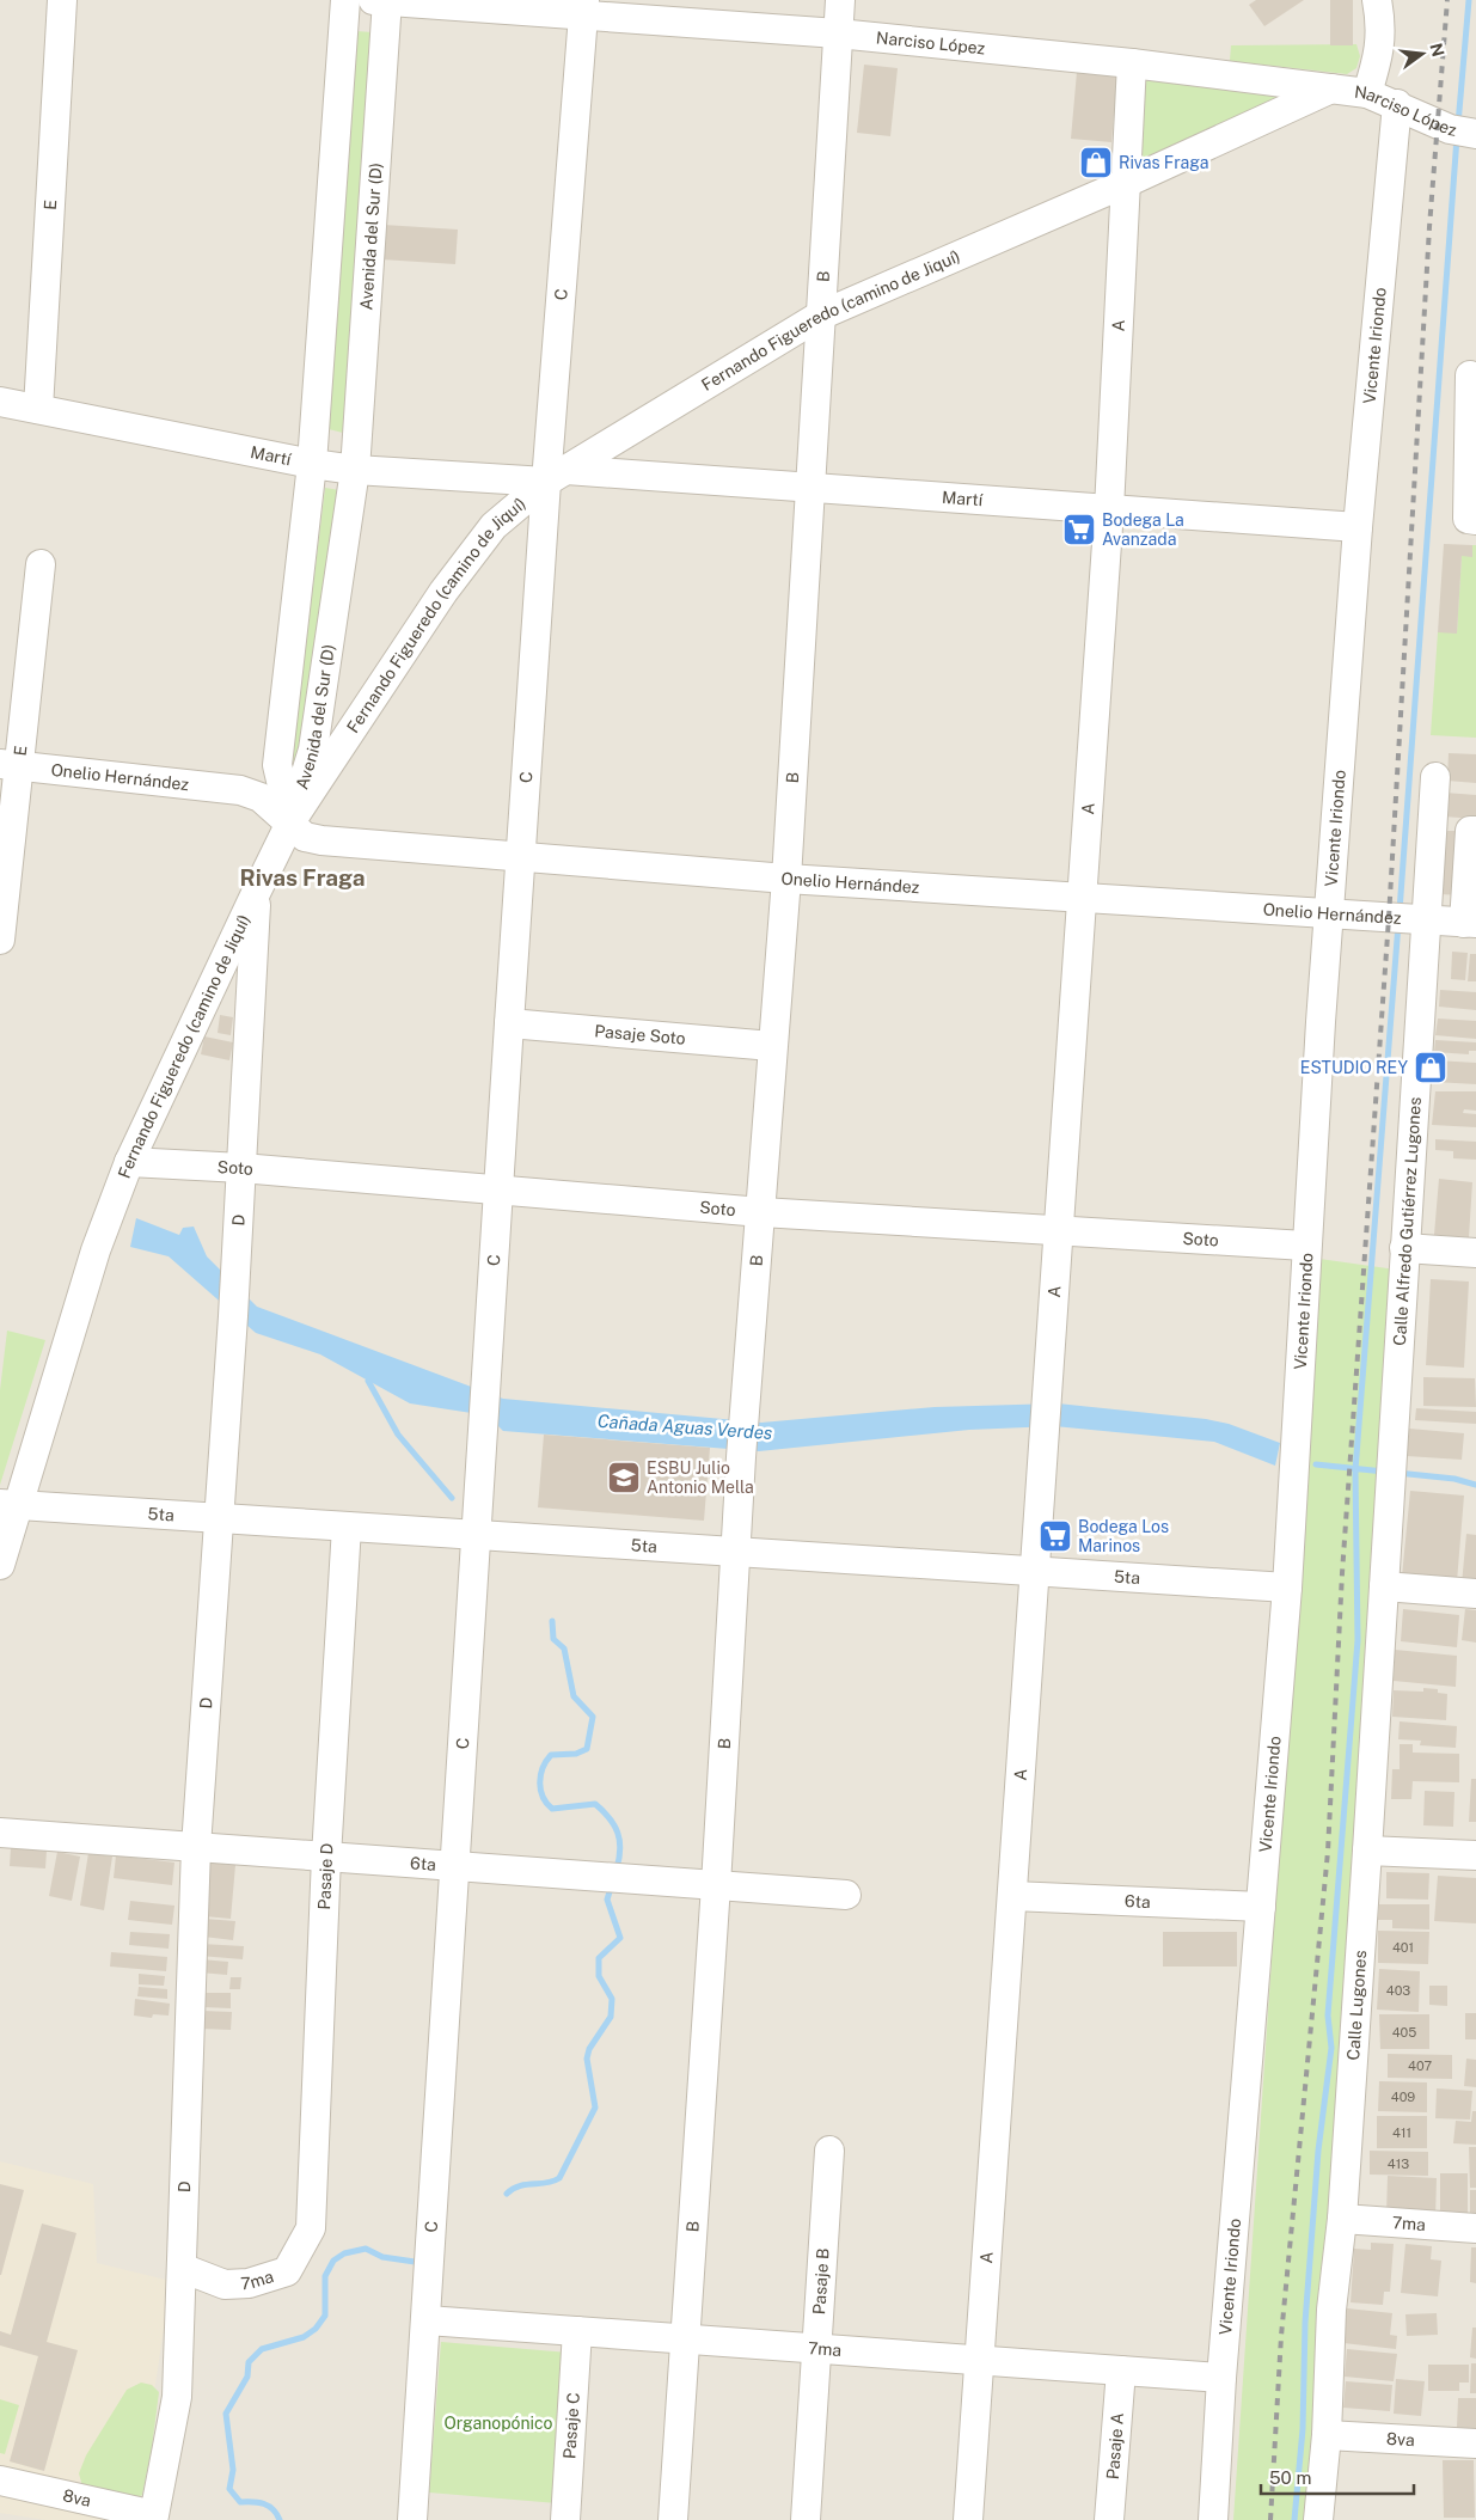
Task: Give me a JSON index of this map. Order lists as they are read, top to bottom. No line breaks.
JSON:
{"streets":{"street":["Narciso López","E","Avenida del Sur (D)","B","C","Fernando Figueredo (camino de Jiquí)","A","Vicente Iriondo","Martí","Onelio Hernández","Pasaje Soto","Soto","D","Calle Alfredo Gutiérrez Lugones","5ta","6ta","Pasaje D","Calle Lugones","7ma","Pasaje B","Pasaje C","8va","Pasaje A"]},"crossings":[["Narciso López","Avenida del Sur (D)"],["Narciso López","B"],["Narciso López","C"],["Narciso López","Fernando Figueredo (camino de Jiquí)"],["Narciso López","A"],["Narciso López","Vicente Iriondo"],["E","Martí"],["E","Onelio Hernández"],["Avenida del Sur (D)","Fernando Figueredo (camino de Jiquí)"],["Avenida del Sur (D)","Martí"],["Avenida del Sur (D)","Onelio Hernández"],["B","Fernando Figueredo (camino de Jiquí)"],["B","Martí"],["B","Onelio Hernández"],["B","Pasaje Soto"],["B","Soto"],["B","5ta"],["B","6ta"],["B","7ma"],["C","Fernando Figueredo (camino de Jiquí)"],["C","Martí"],["C","Onelio Hernández"],["C","Pasaje Soto"],["C","Soto"],["C","5ta"],["C","6ta"],["C","7ma"],["Fernando Figueredo (camino de Jiquí)","A"],["Fernando Figueredo (camino de Jiquí)","Martí"],["Fernando Figueredo (camino de Jiquí)","Onelio Hernández"],["Fernando Figueredo (camino de Jiquí)","Soto"],["Fernando Figueredo (camino de Jiquí)","D"],["Fernando Figueredo (camino de Jiquí)","5ta"],["A","Martí"],["A","Onelio Hernández"],["A","Soto"],["A","5ta"],["A","6ta"],["A","7ma"],["Vicente Iriondo","Martí"],["Vicente Iriondo","Onelio Hernández"],["Vicente Iriondo","Soto"],["Vicente Iriondo","5ta"],["Vicente Iriondo","6ta"],["Vicente Iriondo","7ma"],["Onelio Hernández","Calle Alfredo Gutiérrez Lugones"],["Soto","D"],["D","5ta"],["D","6ta"],["D","7ma"],["D","8va"],["Calle Alfredo Gutiérrez Lugones","Calle Lugones"],["5ta","Pasaje D"],["6ta","Pasaje D"],["Pasaje D","7ma"],["Calle Lugones","7ma"],["Calle Lugones","8va"],["7ma","Pasaje B"],["7ma","Pasaje C"],["7ma","Pasaje A"]],"districts":["Rivas Fraga"],"water":["Cañada Aguas Verdes"],"parks":["Organopónico"],"places":{"shop":["Rivas Fraga","ESTUDIO REY"],"supermarket":["Bodega La Avanzada","Bodega Los Marinos"],"school or university":["ESBU Julio Antonio Mella"]},"house_numbers":["401","403","405","407","409","411","413"],"scale_bar":"50 m","north":"right"}
